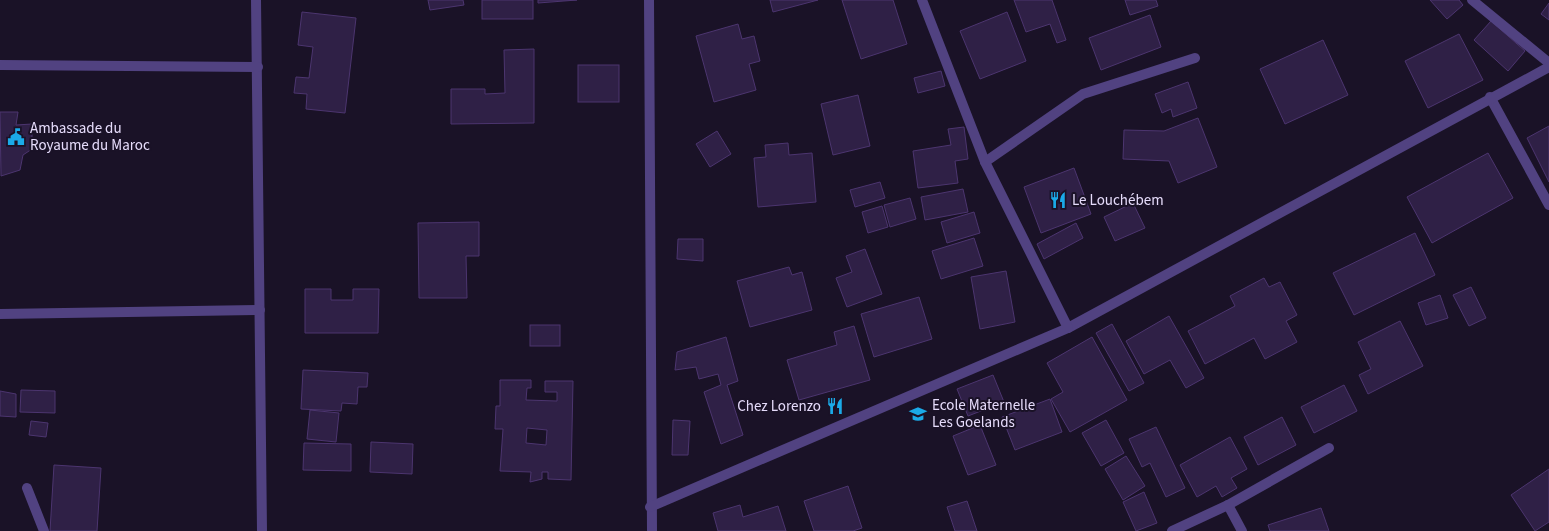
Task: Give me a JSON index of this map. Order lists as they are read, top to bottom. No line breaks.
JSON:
{"places":{"public building":["Ambassade du Royaume du Maroc"],"restaurant":["Le Louchébem","Chez Lorenzo"],"school or university":["Ecole Maternelle Les Goelands"]}}
